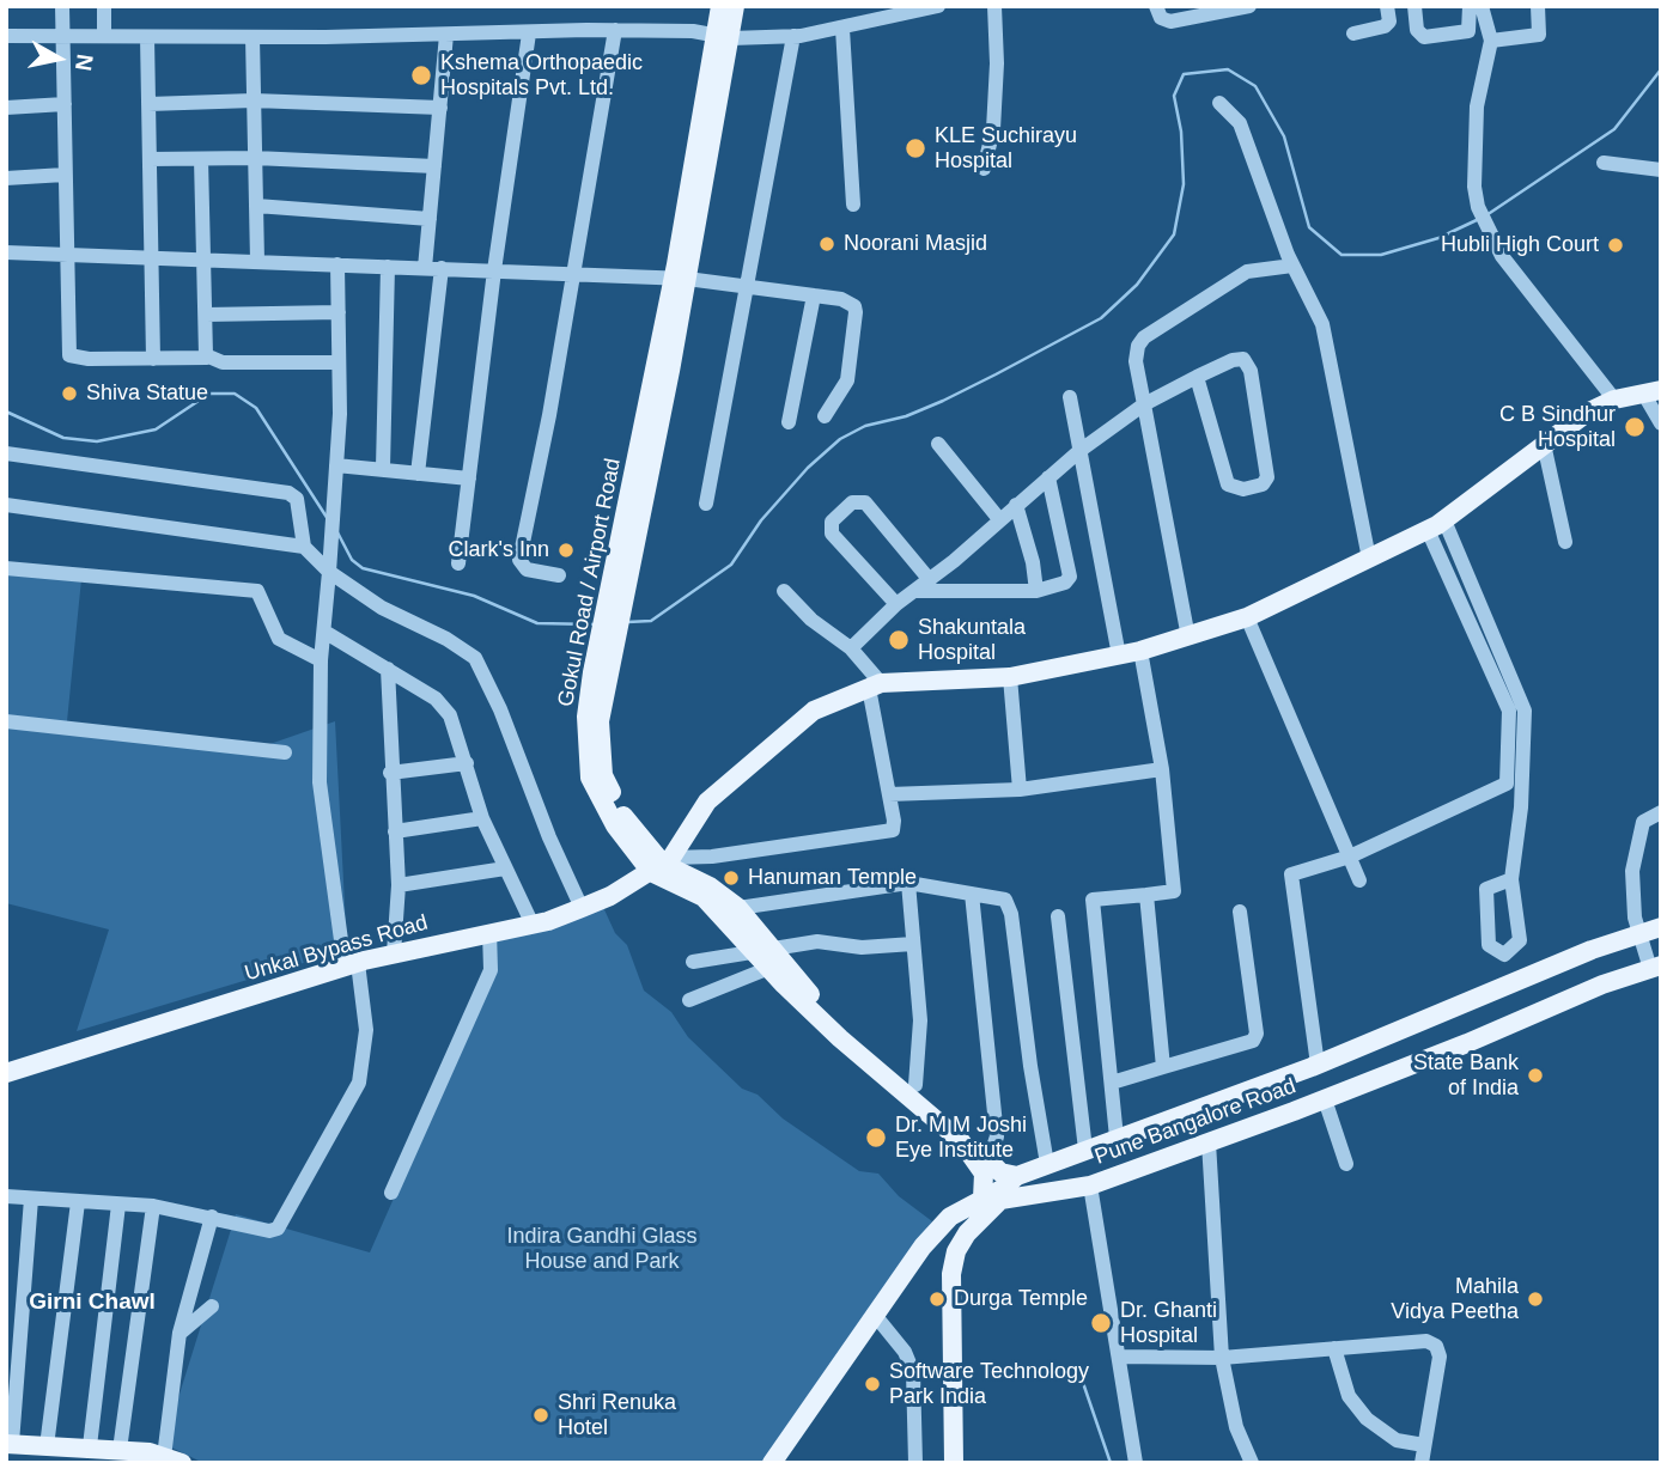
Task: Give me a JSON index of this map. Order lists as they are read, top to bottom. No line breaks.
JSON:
{"streets":{"main road":["Gokul Road / Airport Road","Unkal Bypass Road","Pune Bangalore Road"]},"crossings":[["Gokul Road / Airport Road","Unkal Bypass Road"],["Gokul Road / Airport Road","Pune Bangalore Road"]],"districts":["Girni Chawl"],"parks":["Indira Gandhi Glass House and Park"],"places":["Kshema Orthopaedic Hospitals Pvt. Ltd.","KLE Suchirayu Hospital","Noorani Masjid","Hubli High Court","Shiva Statue","C B Sindhur Hospital","Clark's Inn","Shakuntala Hospital","Hanuman Temple","State Bank of India","Dr. M M Joshi Eye Institute","Durga Temple","Mahila Vidya Peetha","Dr. Ghanti Hospital","Software Technology Park India","Shri Renuka Hotel"],"north":"right"}
